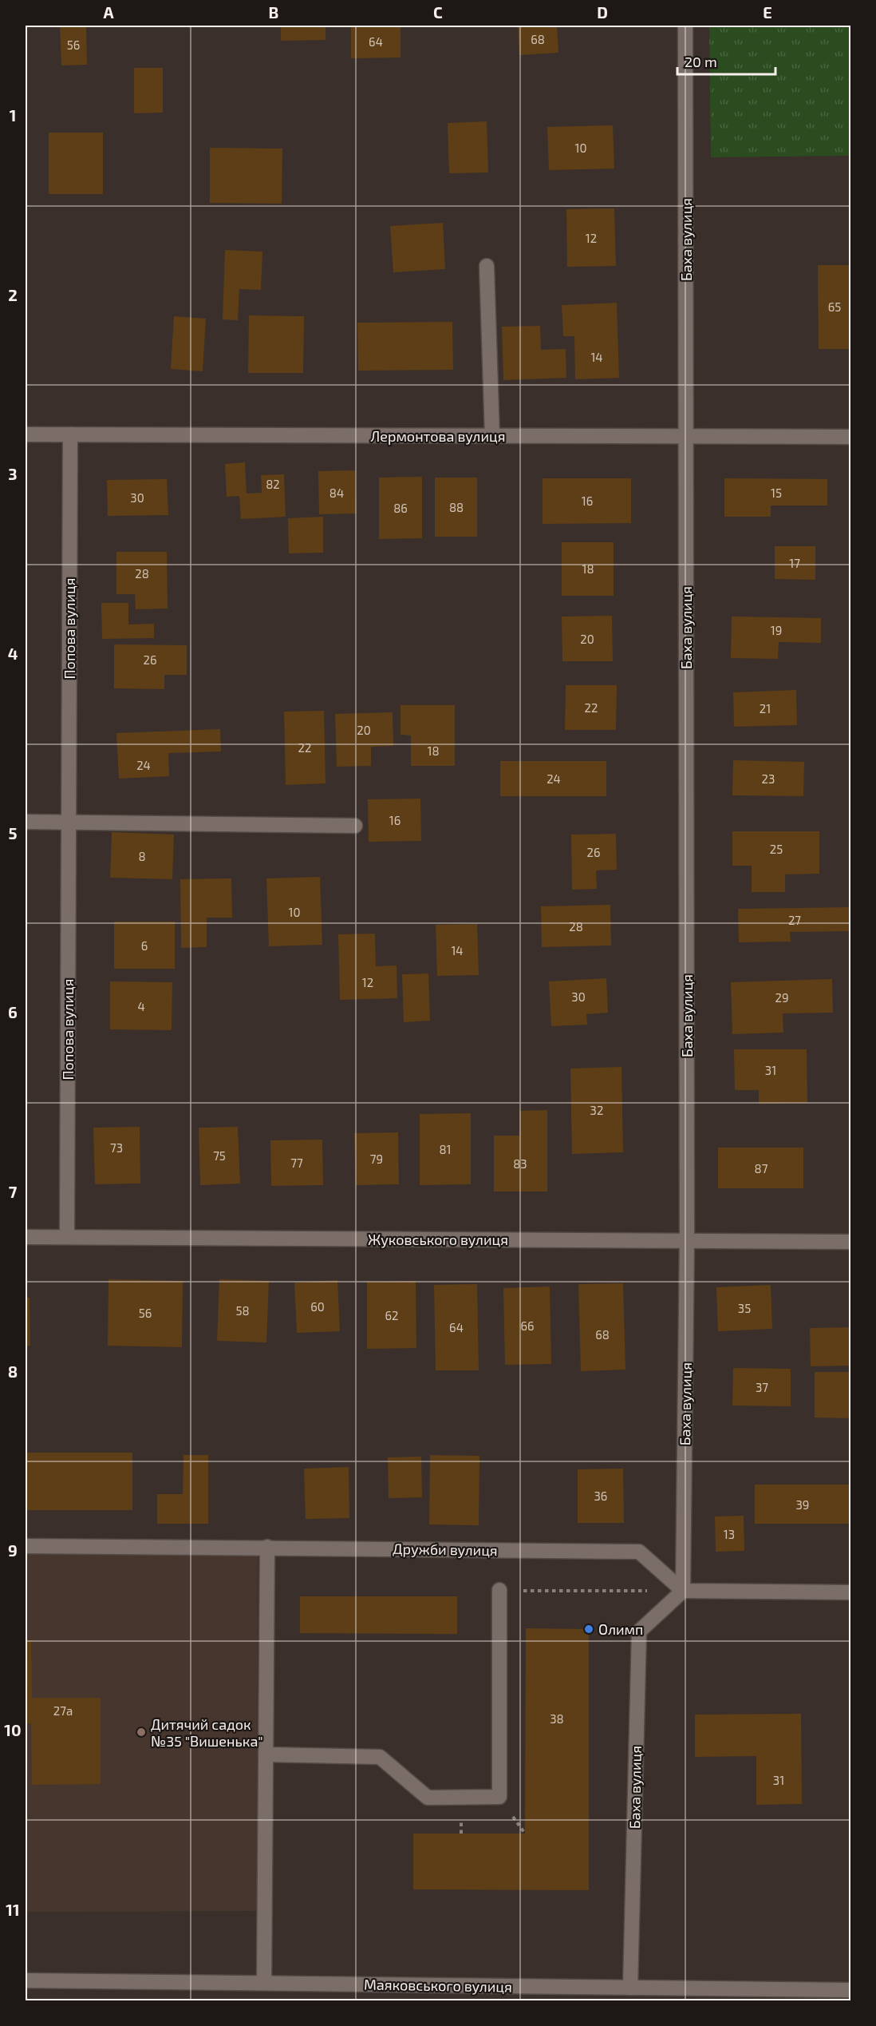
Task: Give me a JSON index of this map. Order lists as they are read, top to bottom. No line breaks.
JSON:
{"streets":{"street":["Баха вулиця","Лермонтова вулиця","Попова вулиця","Жуковського вулиця","Дружби вулиця","Маяковського вулиця"]},"crossings":[["Баха вулиця","Лермонтова вулиця"],["Баха вулиця","Жуковського вулиця"],["Баха вулиця","Дружби вулиця"],["Баха вулиця","Маяковського вулиця"],["Лермонтова вулиця","Попова вулиця"],["Попова вулиця","Жуковського вулиця"]],"places":["Олимп","Дитячий садок №35 \"Вишенька\""],"house_numbers":["68","64","56","10","12","65","14","82","84","15","30","16","88","86","17","18","28","19","20","26","22","21","20","22","18","24","24","23","16","25","26","8","10","27","28","6","14","12","30","29","4","31","32","73","81","75","79","77","83","87","60","35","58","56","62","66","64","68","37","36","39","13","27а","38","31"],"scale_bar":"20 m","grid":{"columns":["A","B","C","D","E"],"rows":["1","2","3","4","5","6","7","8","9","10","11"]}}
